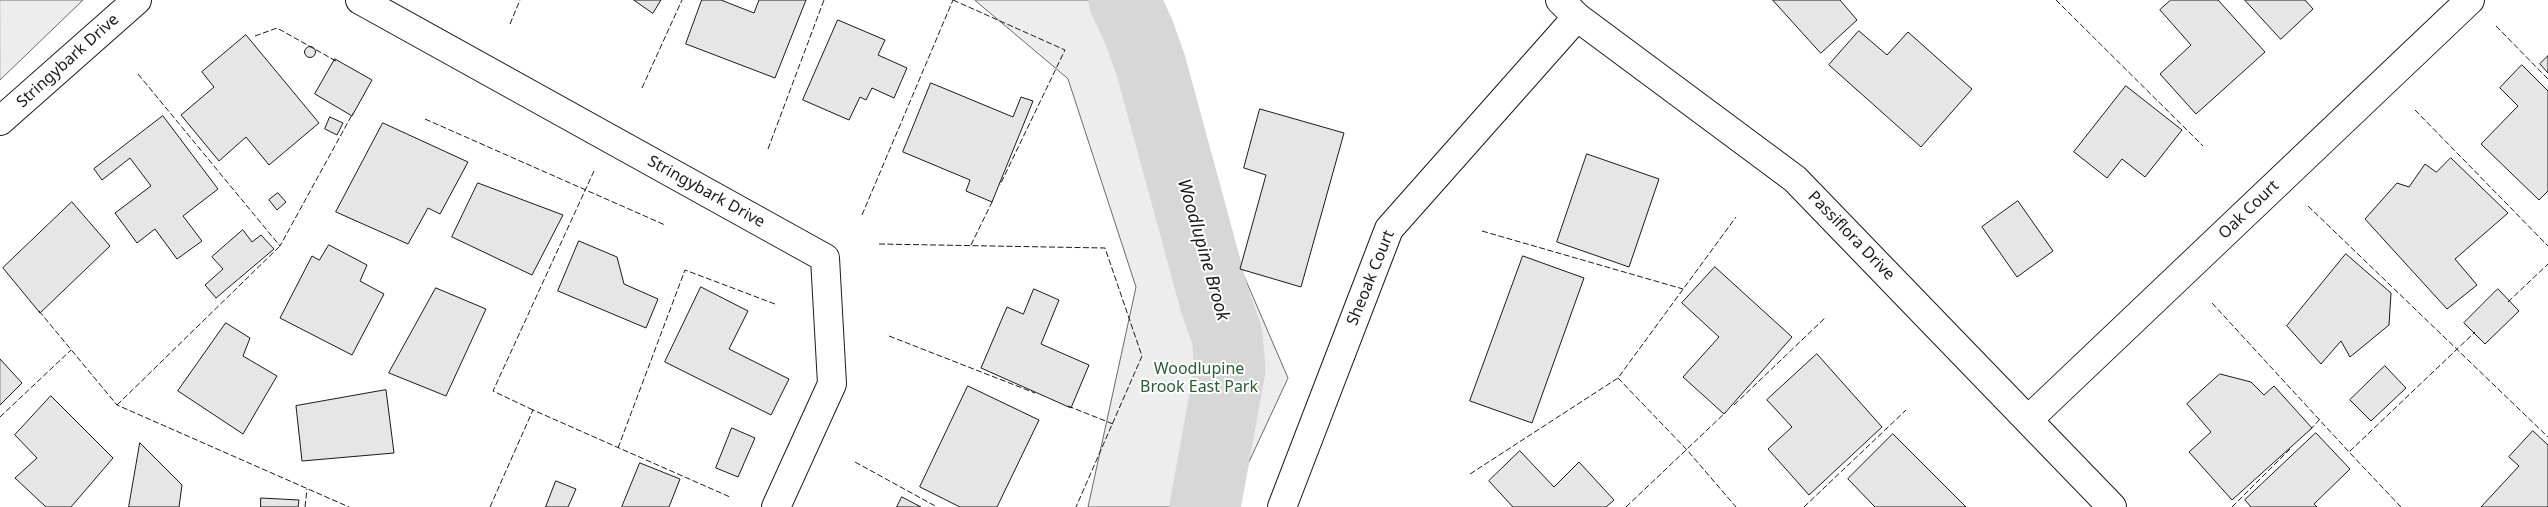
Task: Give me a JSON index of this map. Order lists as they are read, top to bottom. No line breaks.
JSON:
{"streets":{"street":["Stringybark Drive","Oak Court","Passiflora Drive","Sheoak Court"]},"crossings":[["Oak Court","Passiflora Drive"],["Passiflora Drive","Sheoak Court"]],"water":["Woodlupine Brook"],"parks":["Woodlupine Brook East Park"]}
